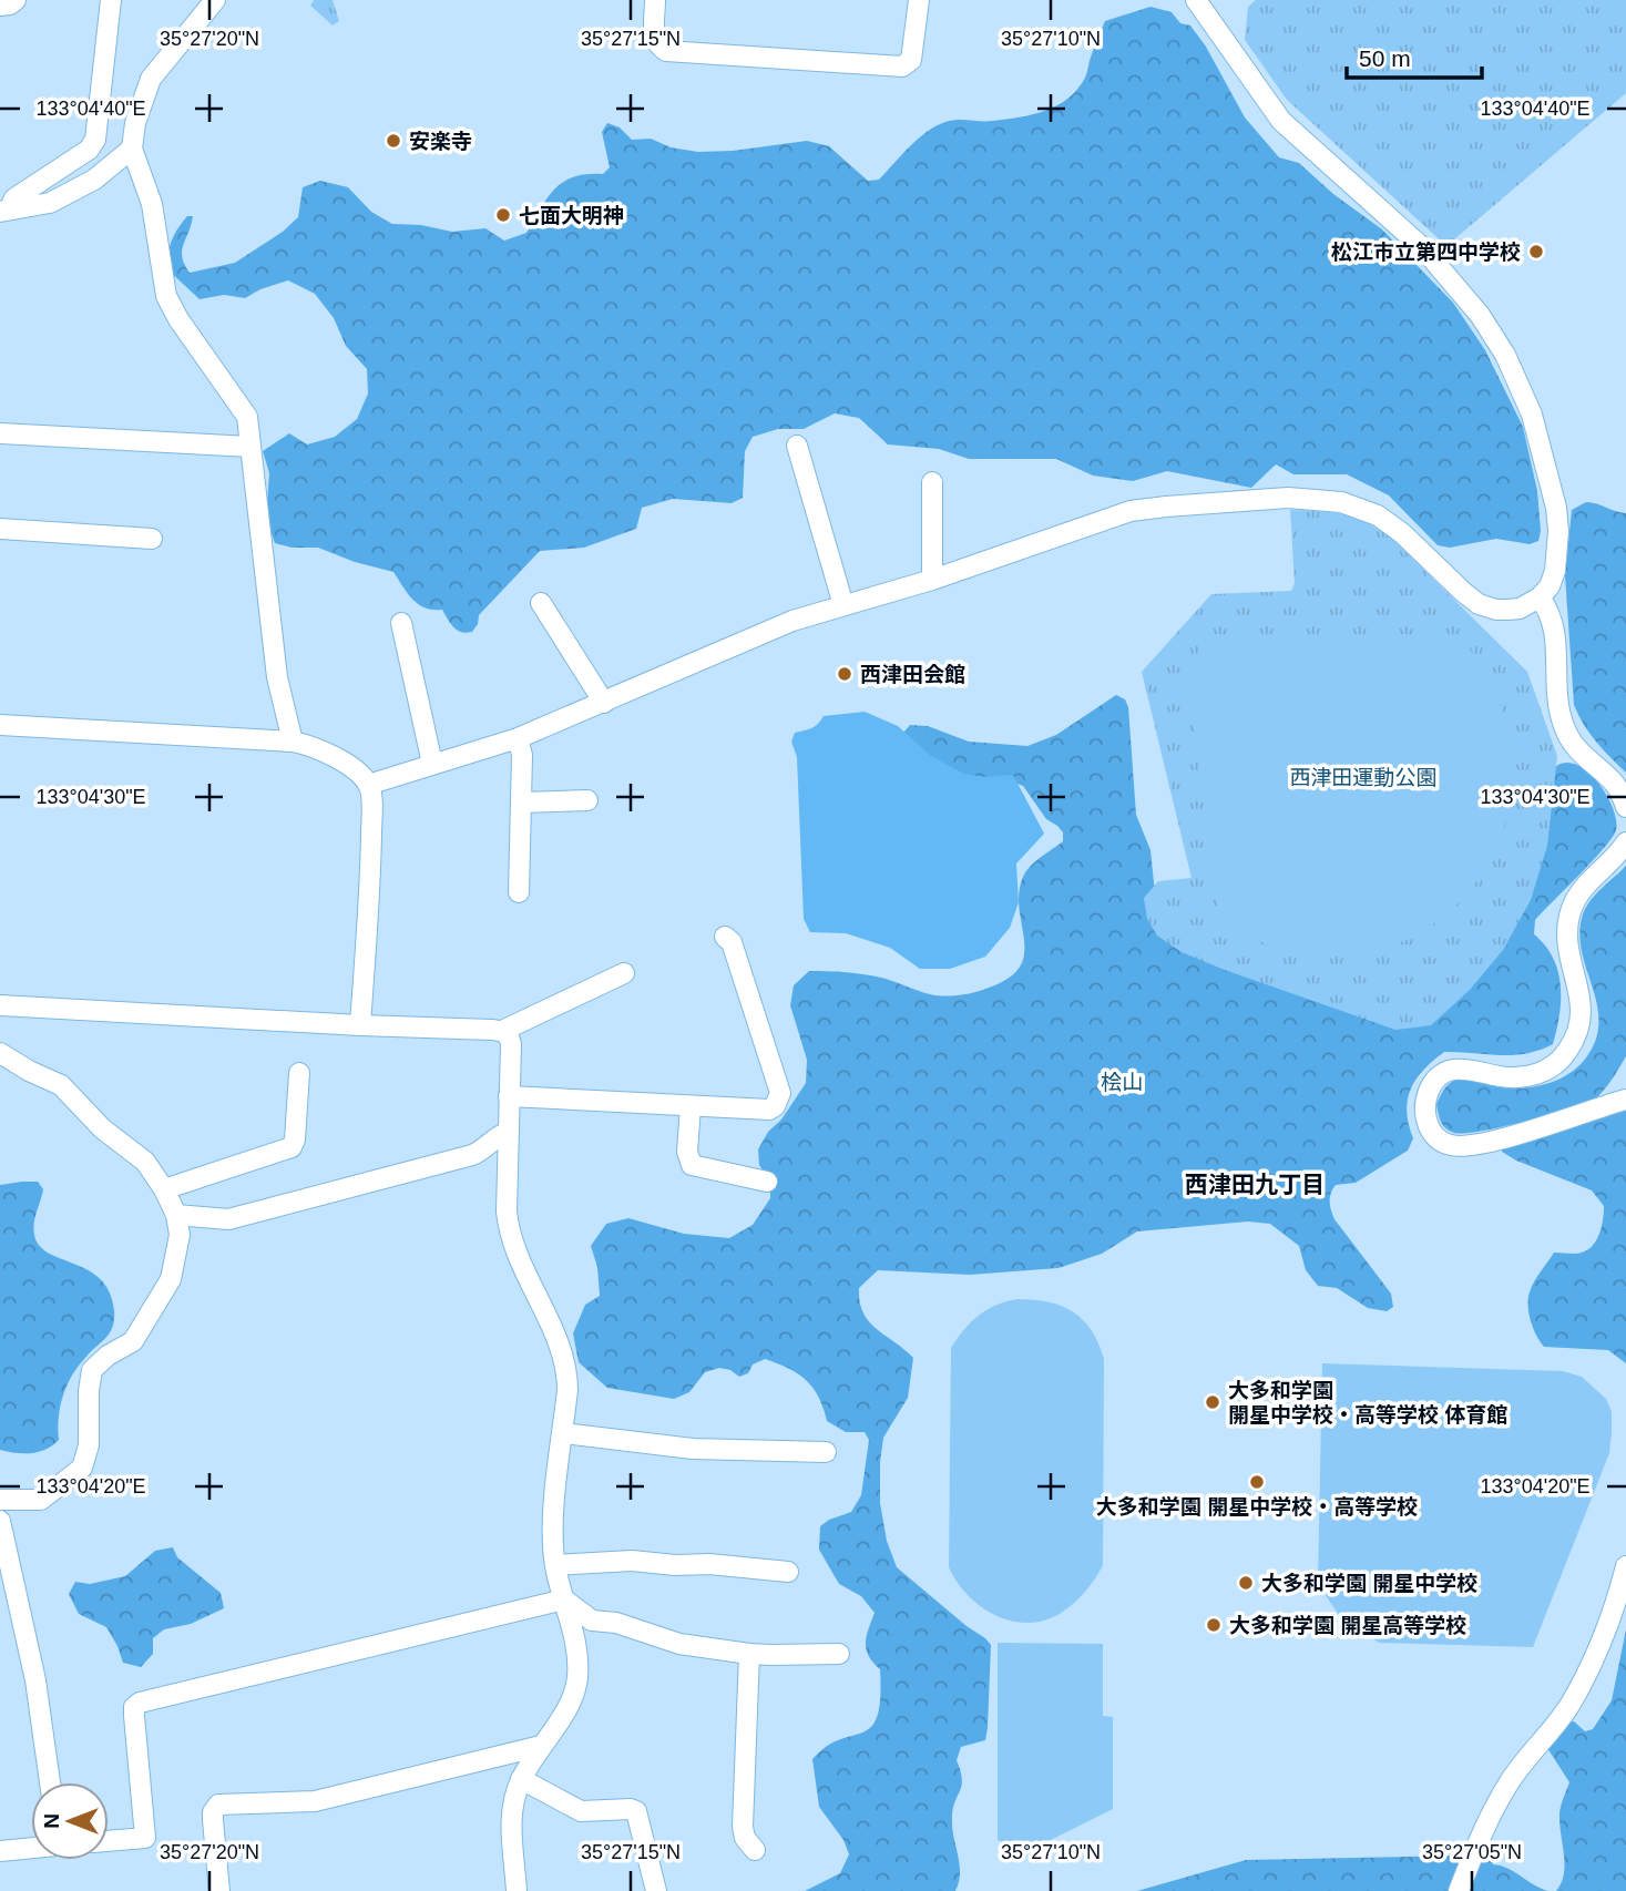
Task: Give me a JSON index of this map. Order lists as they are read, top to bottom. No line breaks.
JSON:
{"districts":["西津田九丁目"],"parks":["西津田運動公園","桧山"],"places":["安楽寺","七面大明神","松江市立第四中学校","西津田会館","大多和学園 開星中学校・高等学校 体育館","大多和学園 開星中学校・高等学校","大多和学園 開星中学校","大多和学園 開星高等学校"],"scale_bar":"50 m","north":"left","coordinates":["35°27'20\"N","35°27'15\"N","35°27'10\"N","133°04'40\"E","133°04'30\"E","133°04'20\"E","35°27'05\"N"]}
